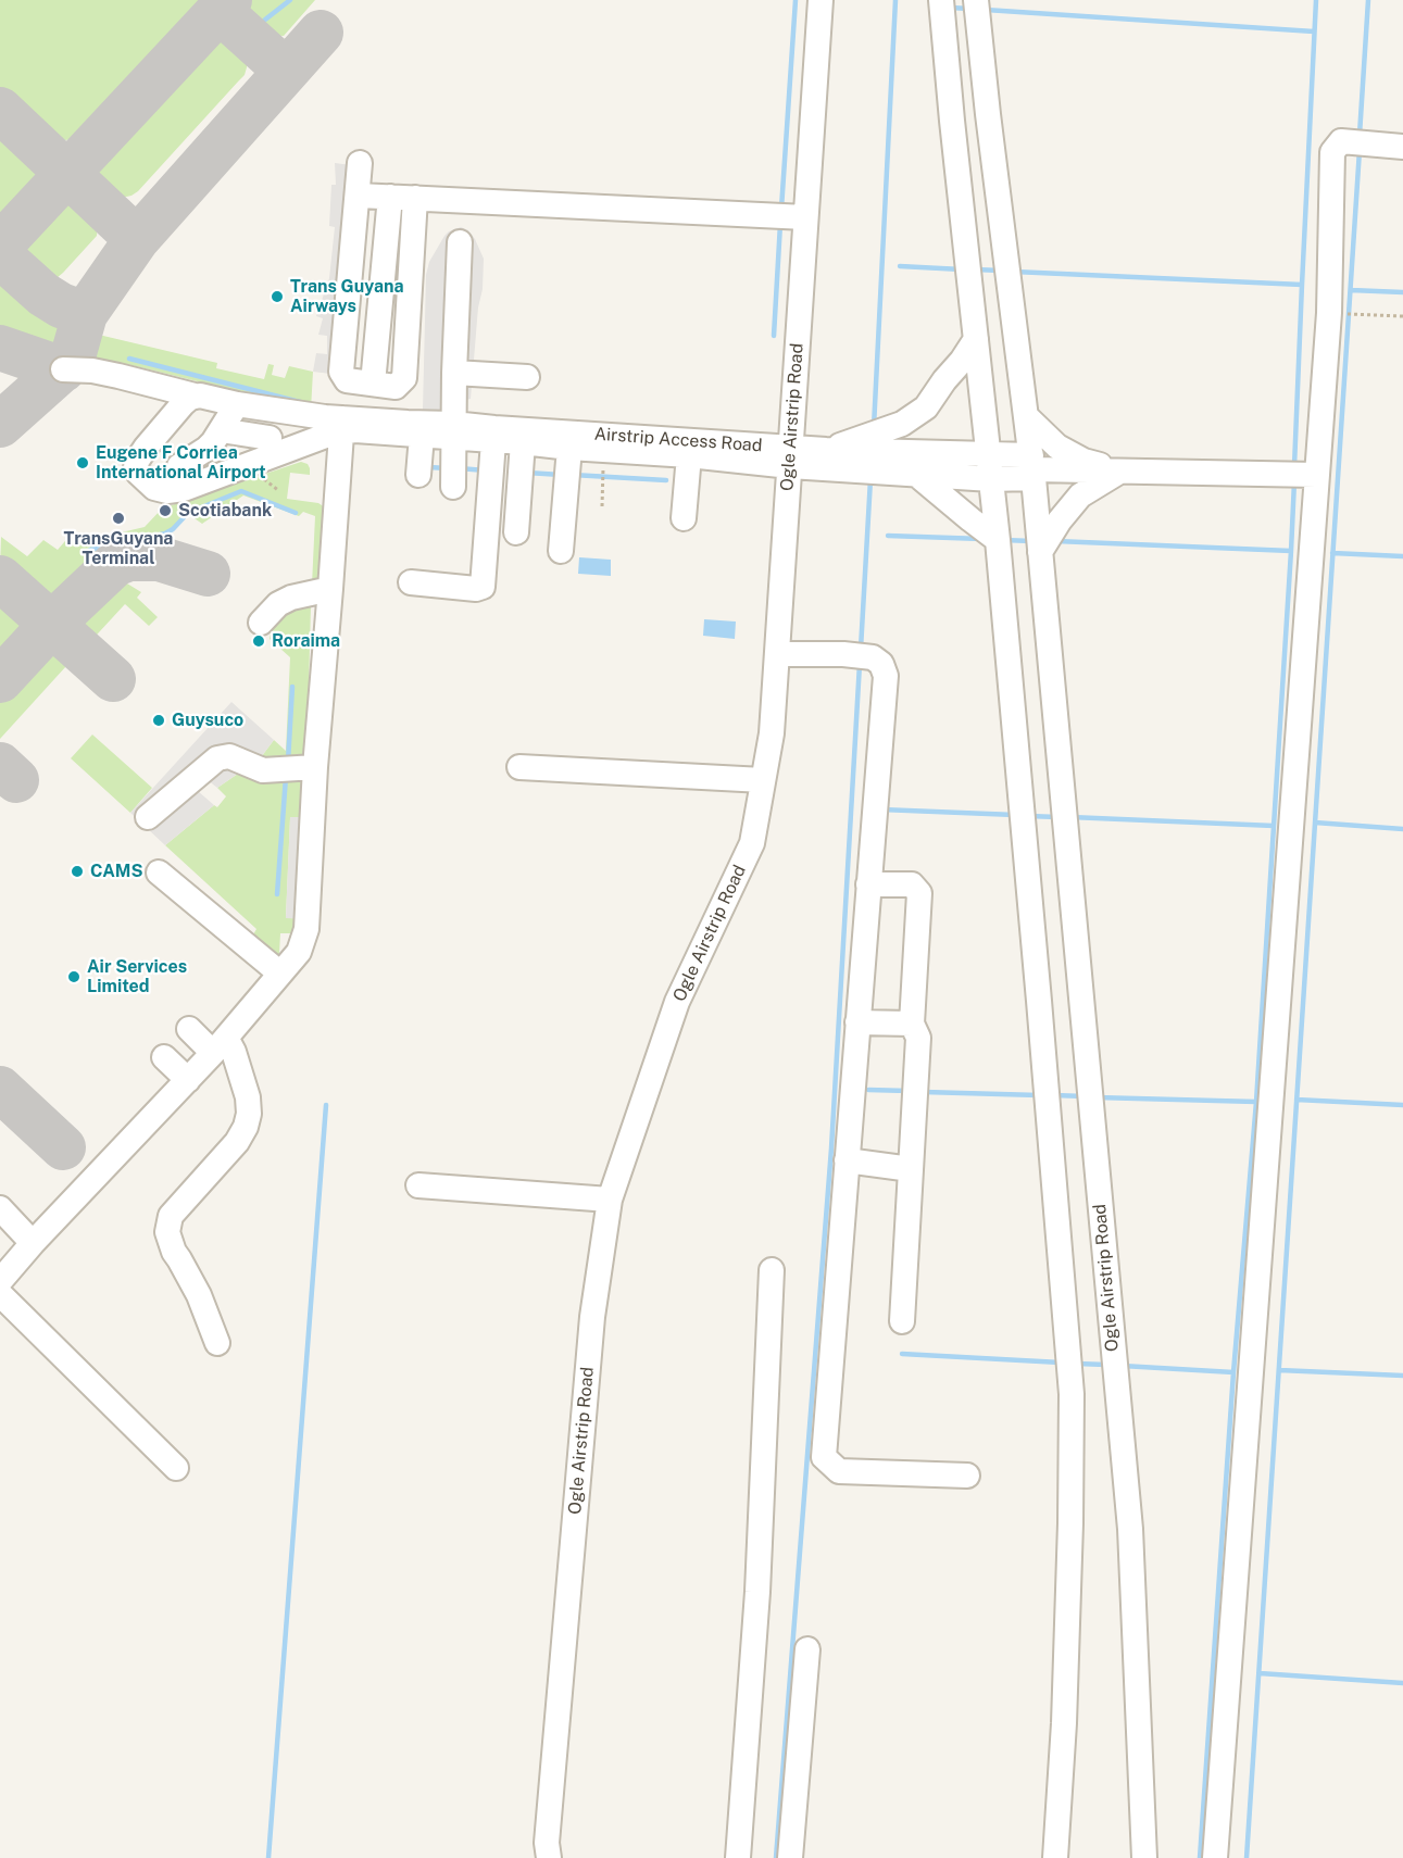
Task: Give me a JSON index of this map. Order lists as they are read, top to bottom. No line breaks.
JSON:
{"streets":{"street":["Ogle Airstrip Road","Airstrip Access Road"]},"crossings":[["Ogle Airstrip Road","Airstrip Access Road"]],"places":["Trans Guyana Airways","Eugene F Corriea International Airport","Scotiabank","TransGuyana Terminal","Roraima","Guysuco","CAMS","Air Services Limited"]}
